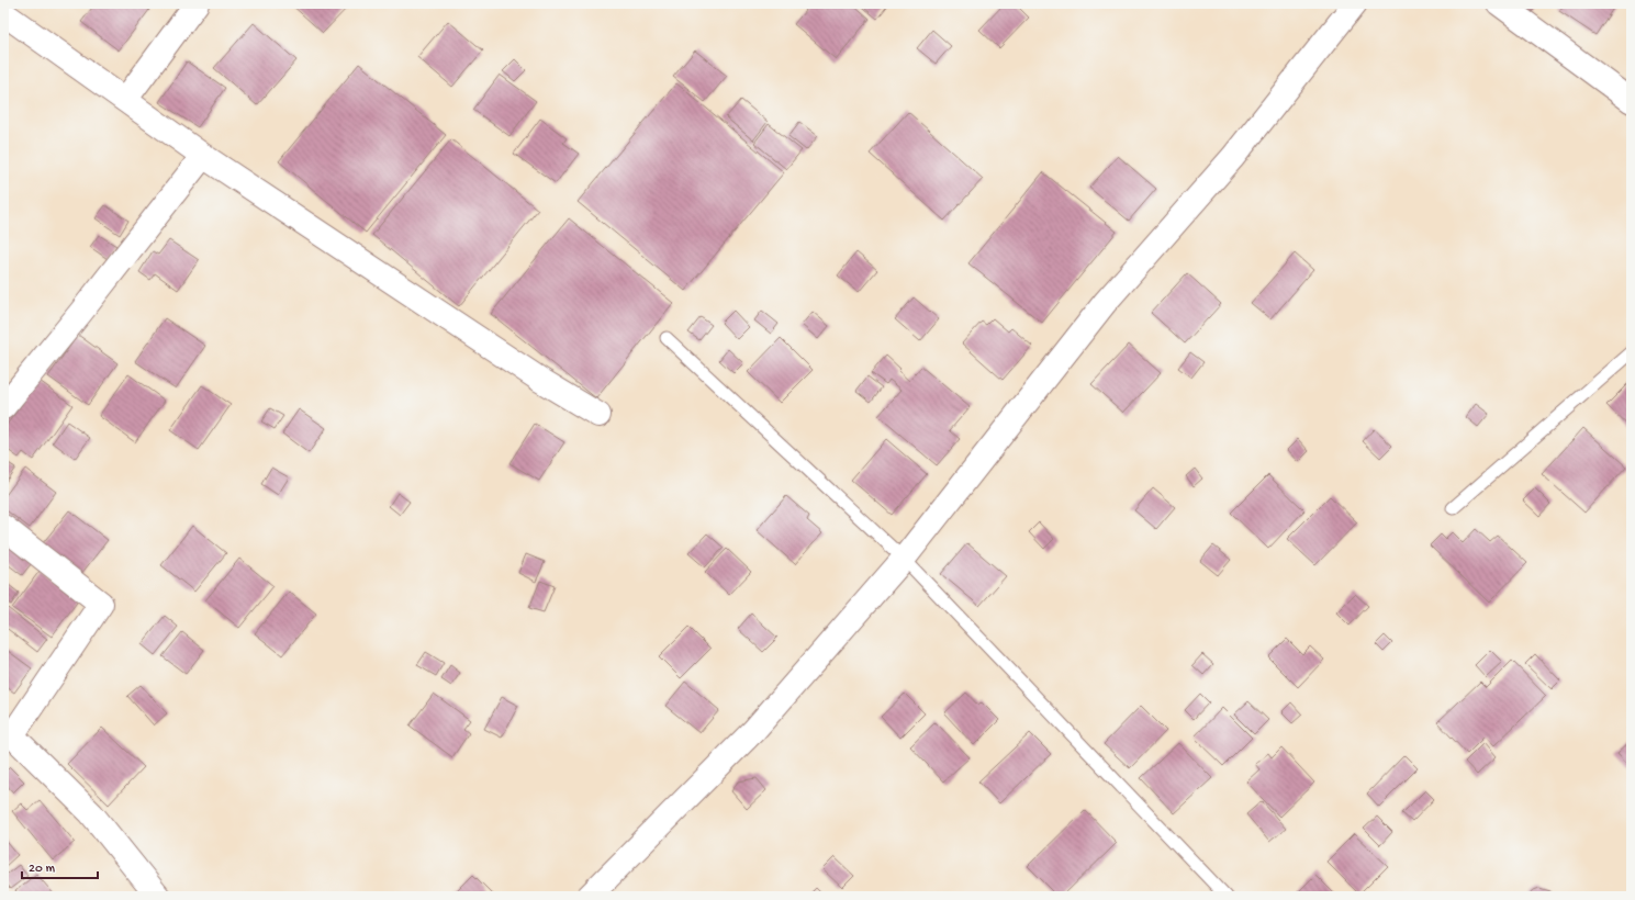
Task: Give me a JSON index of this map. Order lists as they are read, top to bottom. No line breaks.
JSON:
{"scale_bar":"20 m"}
